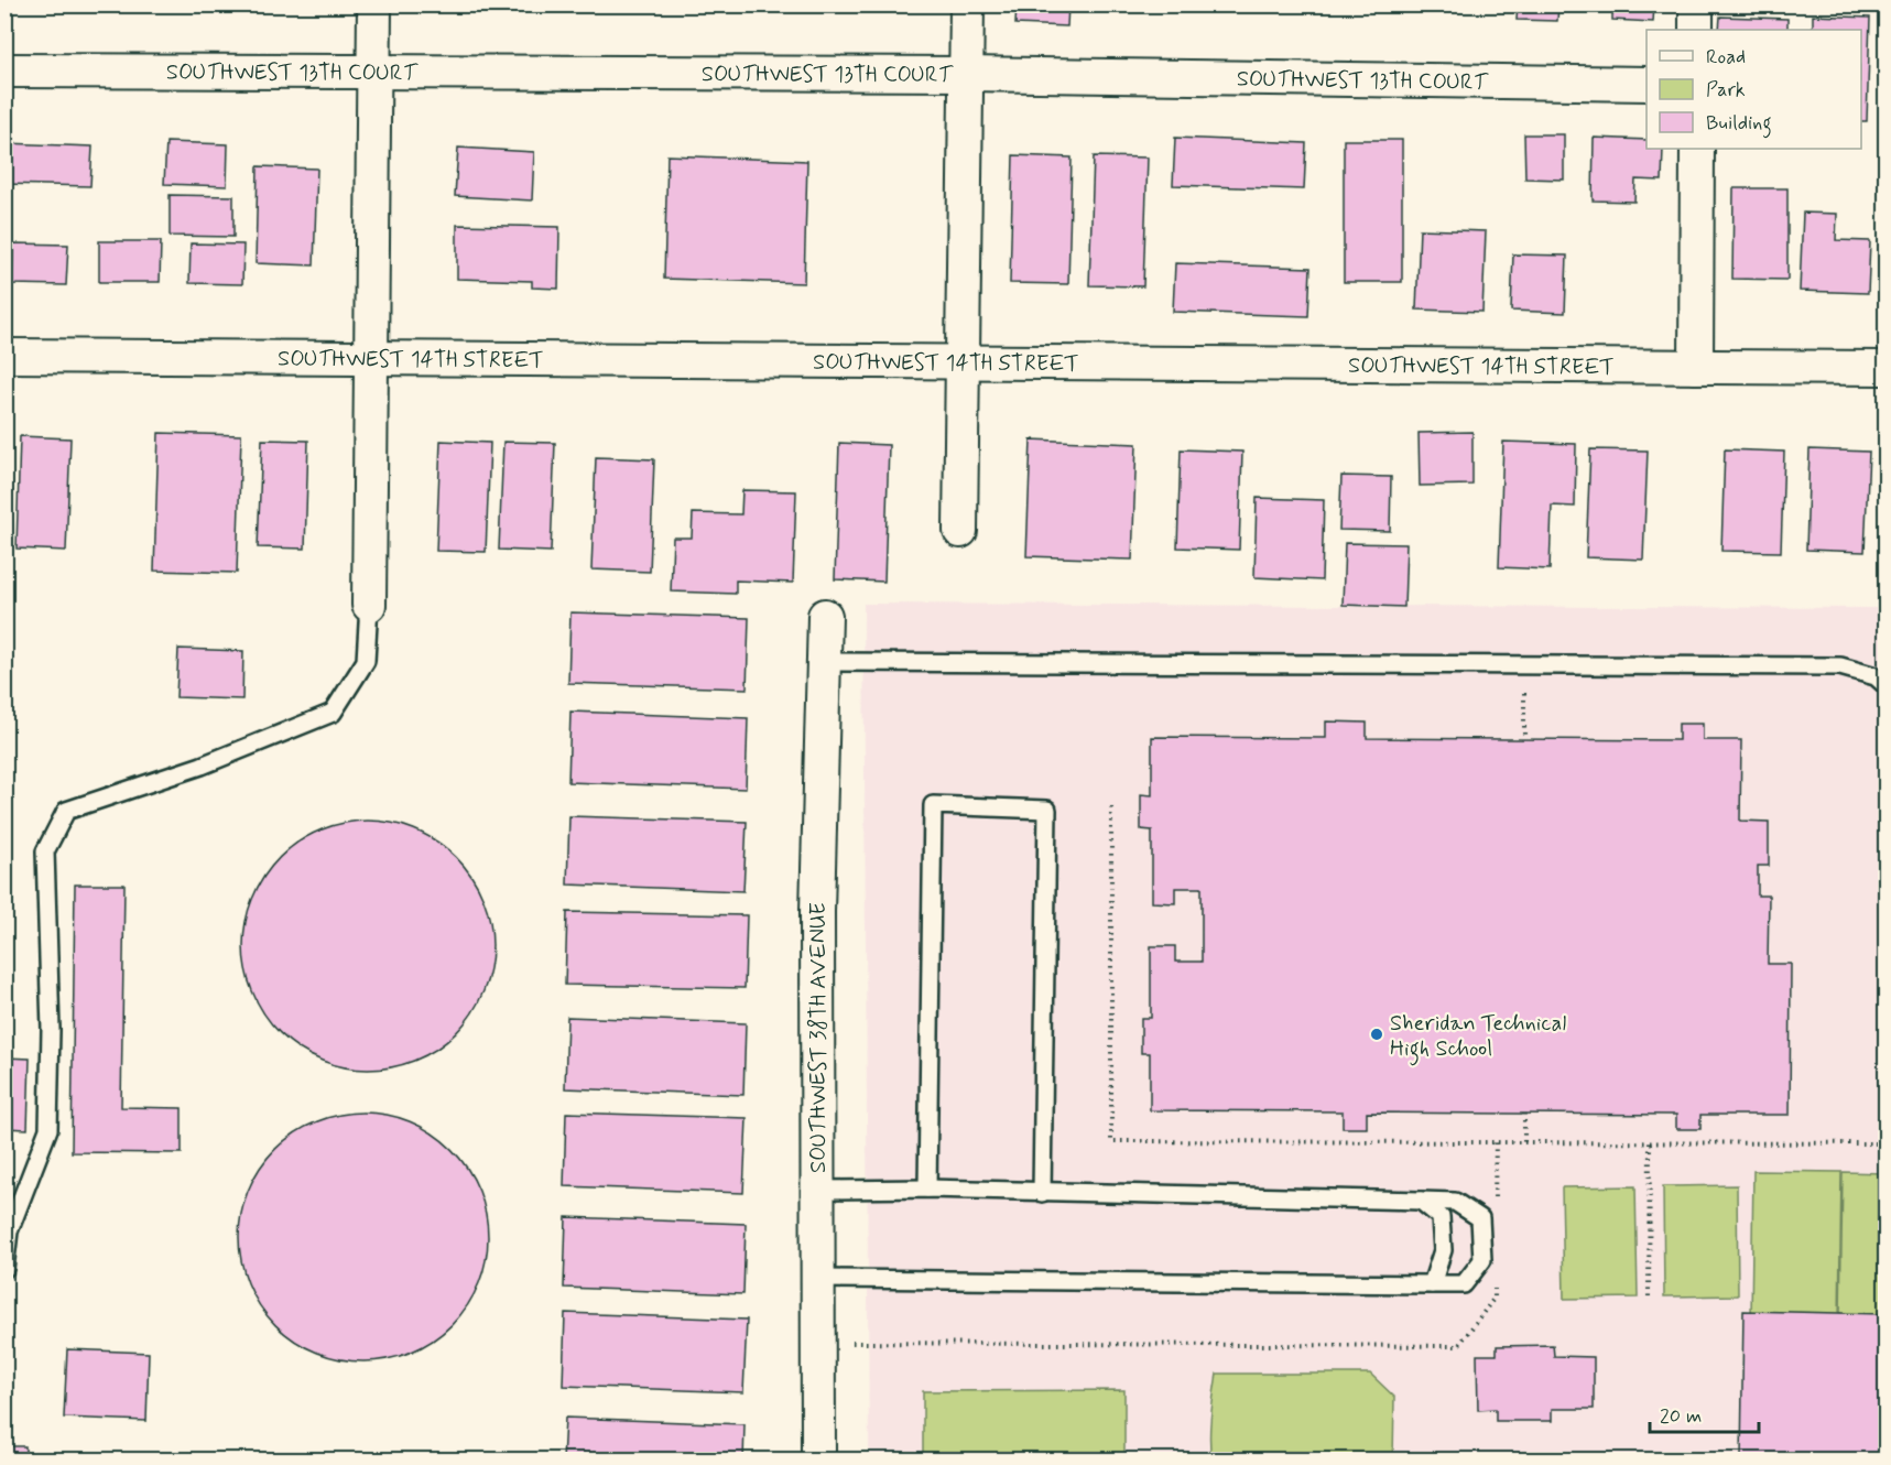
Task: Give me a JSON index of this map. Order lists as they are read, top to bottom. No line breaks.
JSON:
{"streets":{"street":["SOUTHWEST 13TH COURT","SOUTHWEST 14TH STREET","SOUTHWEST 38TH AVENUE"]},"places":["Sheridan Technical High School"],"legend":["Road","Park","Building"],"scale_bar":"20 m"}
